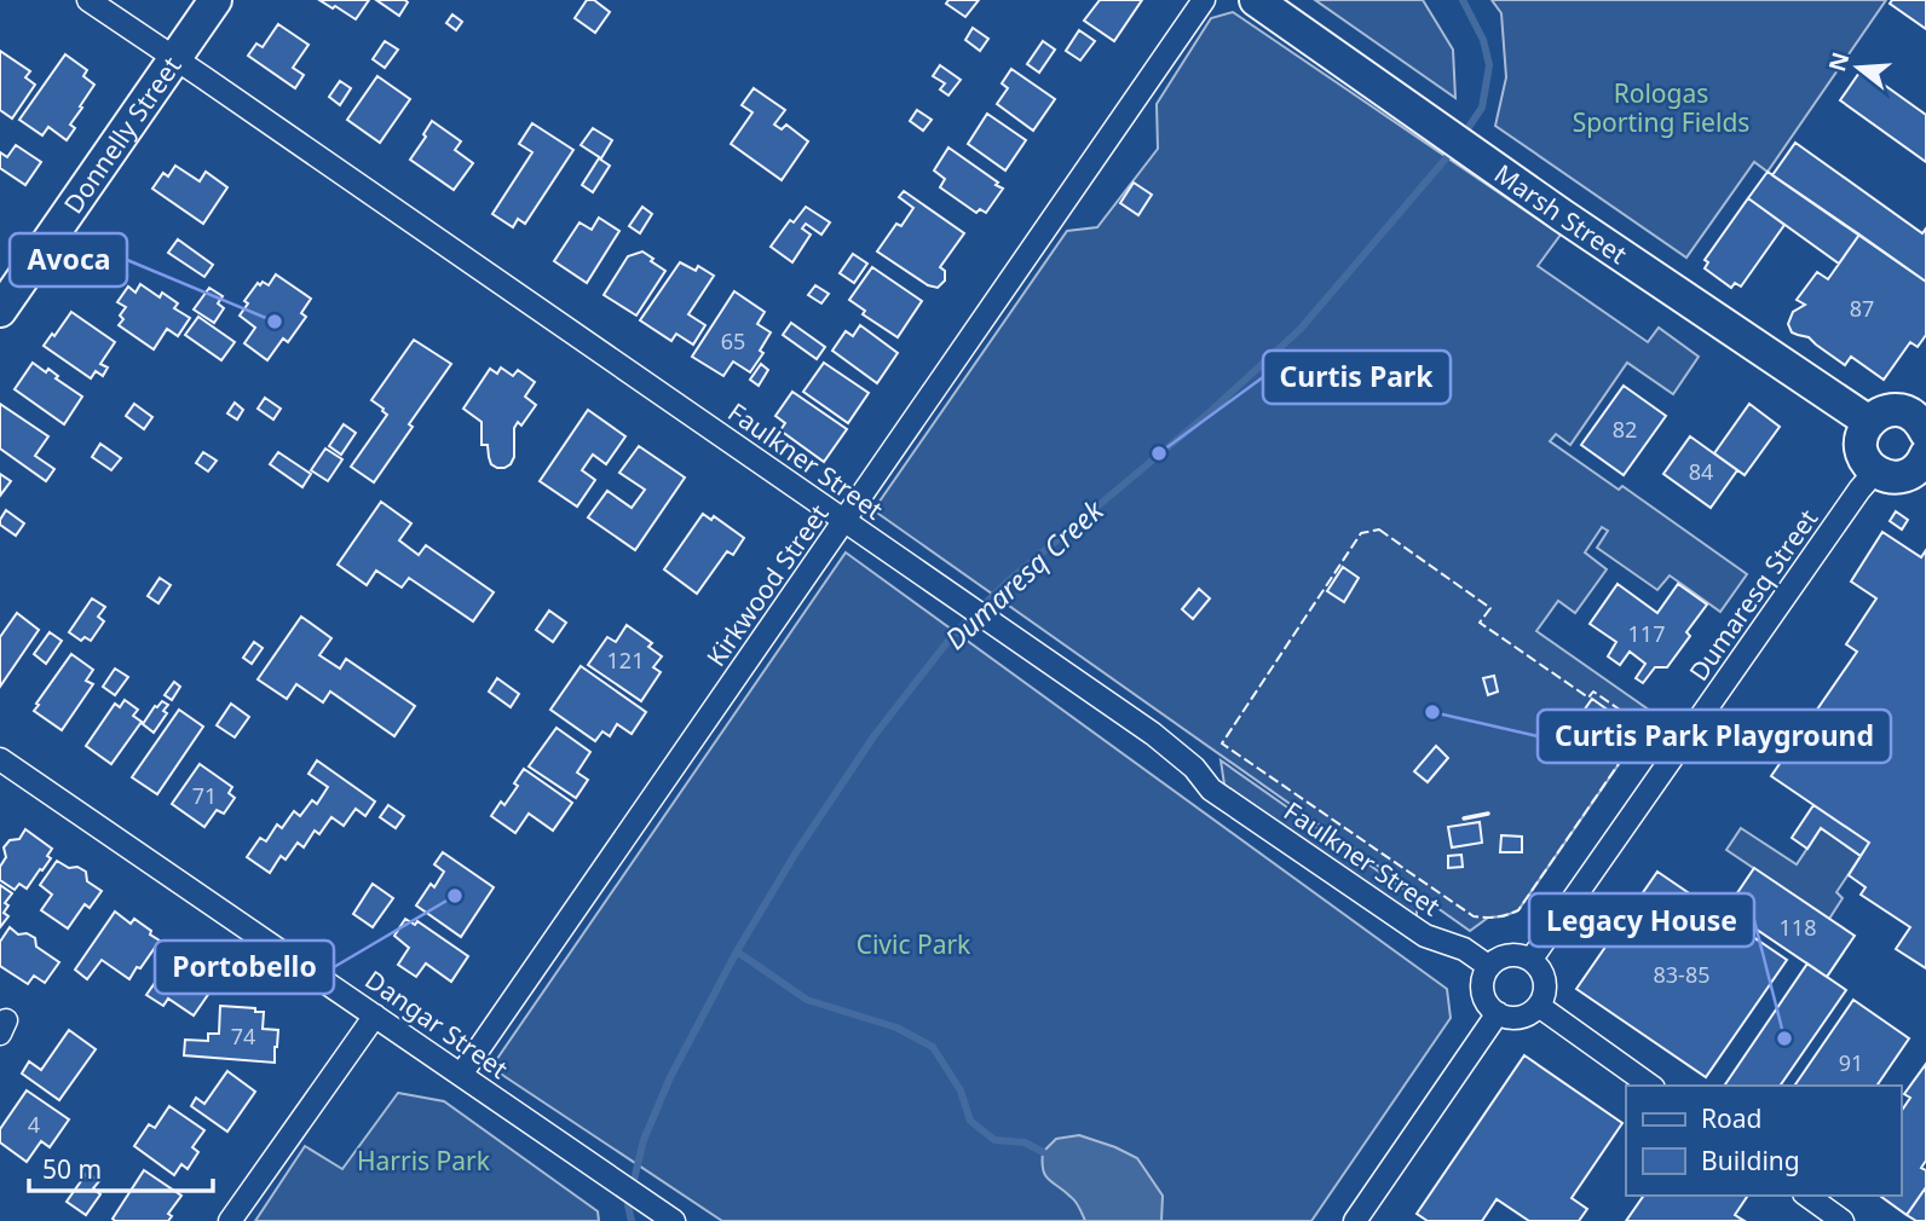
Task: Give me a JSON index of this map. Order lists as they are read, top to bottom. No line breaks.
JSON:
{"streets":{"main road":["Donnelly Street","Marsh Street"],"street":["Faulkner Street","Kirkwood Street","Dumaresq Street","Dangar Street"]},"crossings":[["Donnelly Street","Faulkner Street"],["Marsh Street","Dumaresq Street"],["Faulkner Street","Kirkwood Street"],["Faulkner Street","Dumaresq Street"],["Kirkwood Street","Dangar Street"]],"water":["Dumaresq Creek"],"parks":["Rologas Sporting Fields","Civic Park","Harris Park"],"places":["Avoca","Curtis Park","Curtis Park Playground","Portobello","Legacy House"],"house_numbers":["87","65","82","84","117","121","71","118","83-85","74","91","4"],"legend":["Road","Building"],"scale_bar":"50 m","north":"left"}
